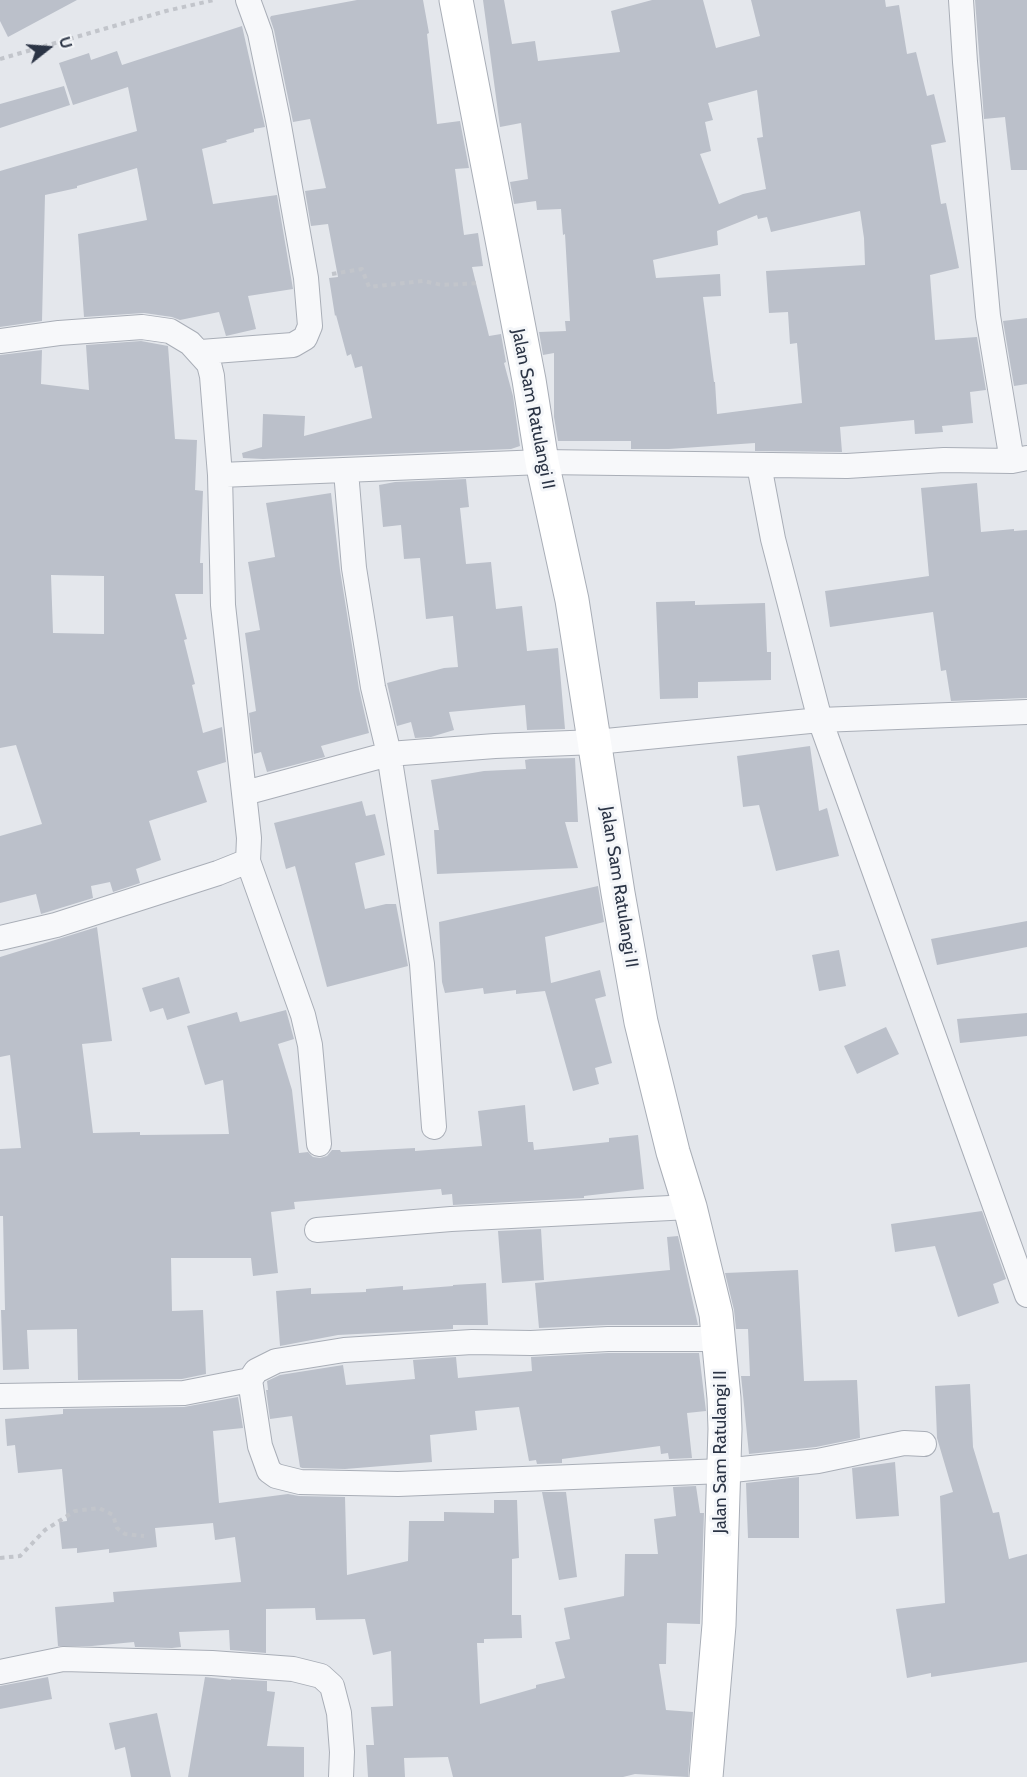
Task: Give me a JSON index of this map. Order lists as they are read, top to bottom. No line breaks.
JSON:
{"streets":{"street":["Jalan Sam Ratulangi II"]},"north":"right"}
